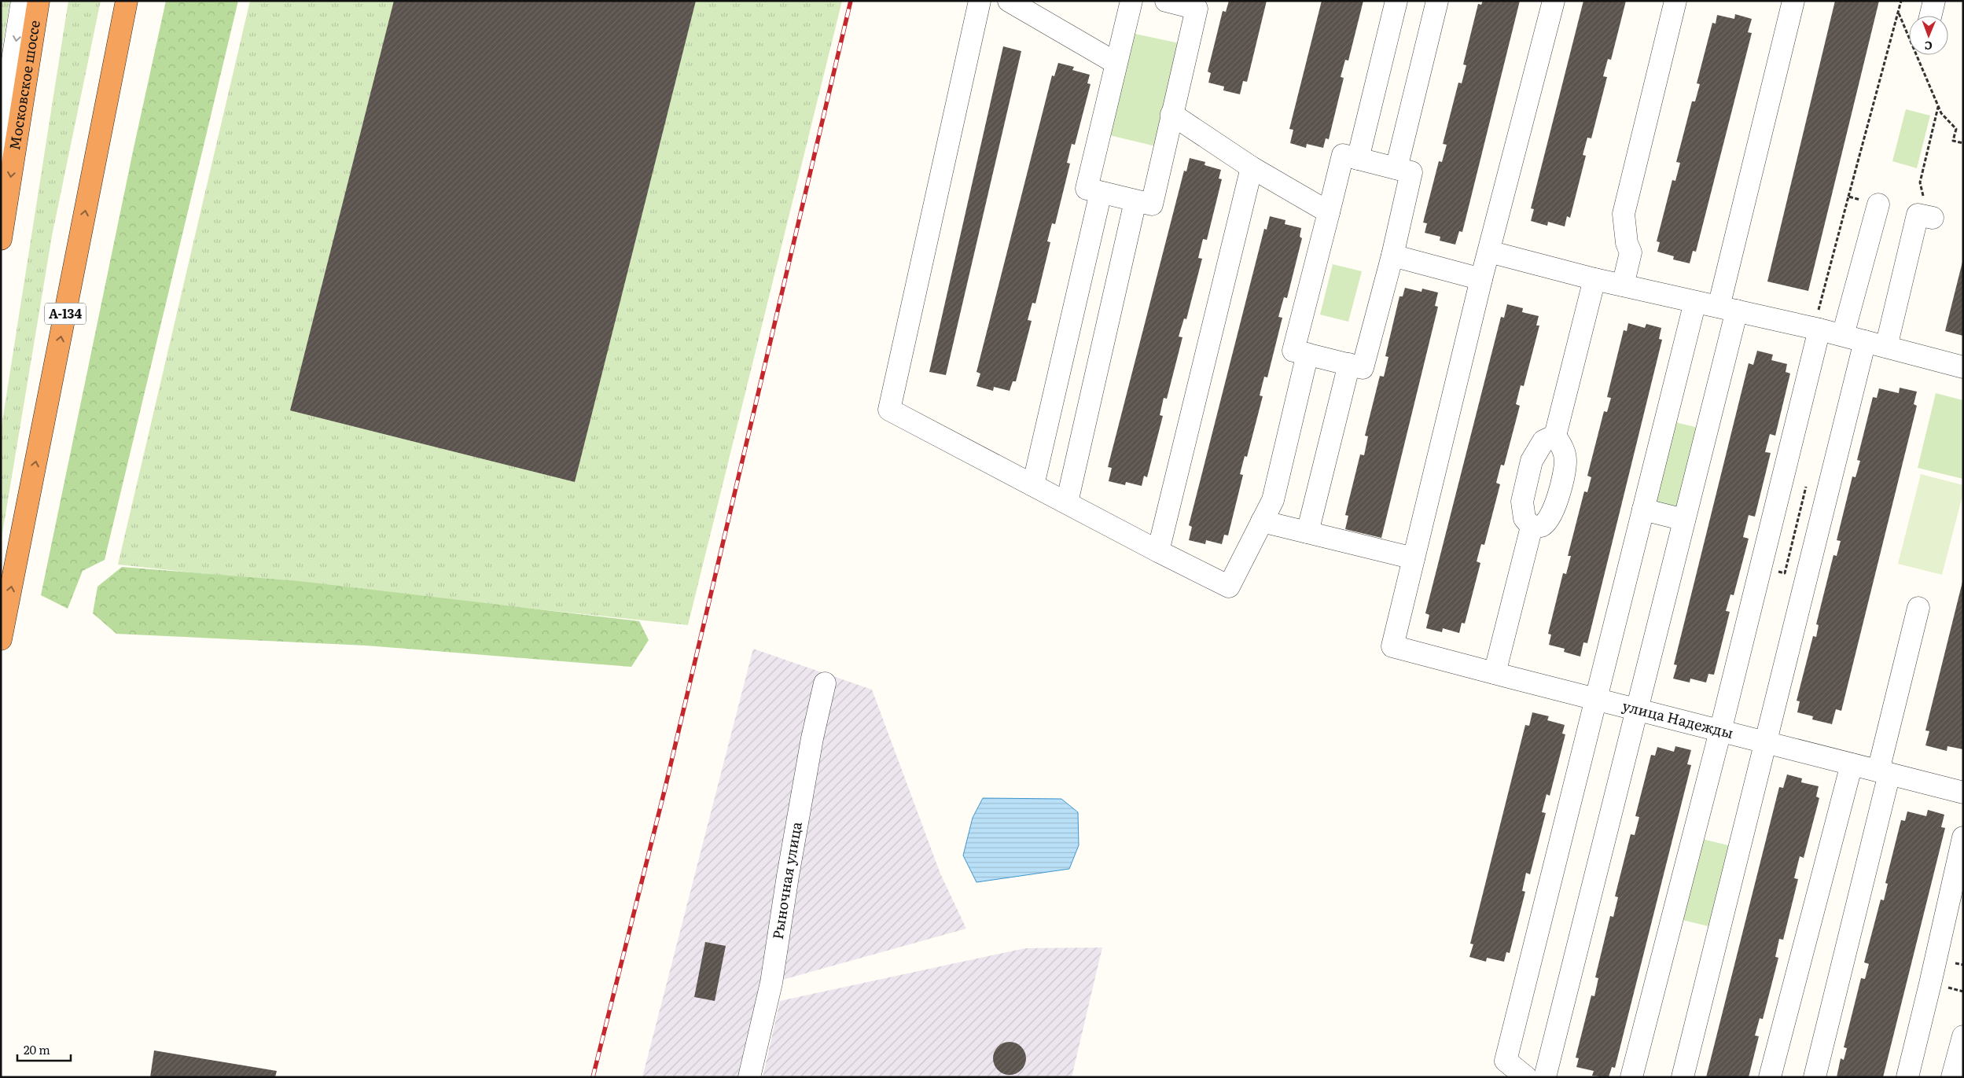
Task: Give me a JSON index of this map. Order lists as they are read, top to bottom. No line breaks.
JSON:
{"streets":{"highway":["Московское шоссе","А-134"],"street":["улица Надежды","Рыночная улица"]},"scale_bar":"20 m","north":"bottom"}
